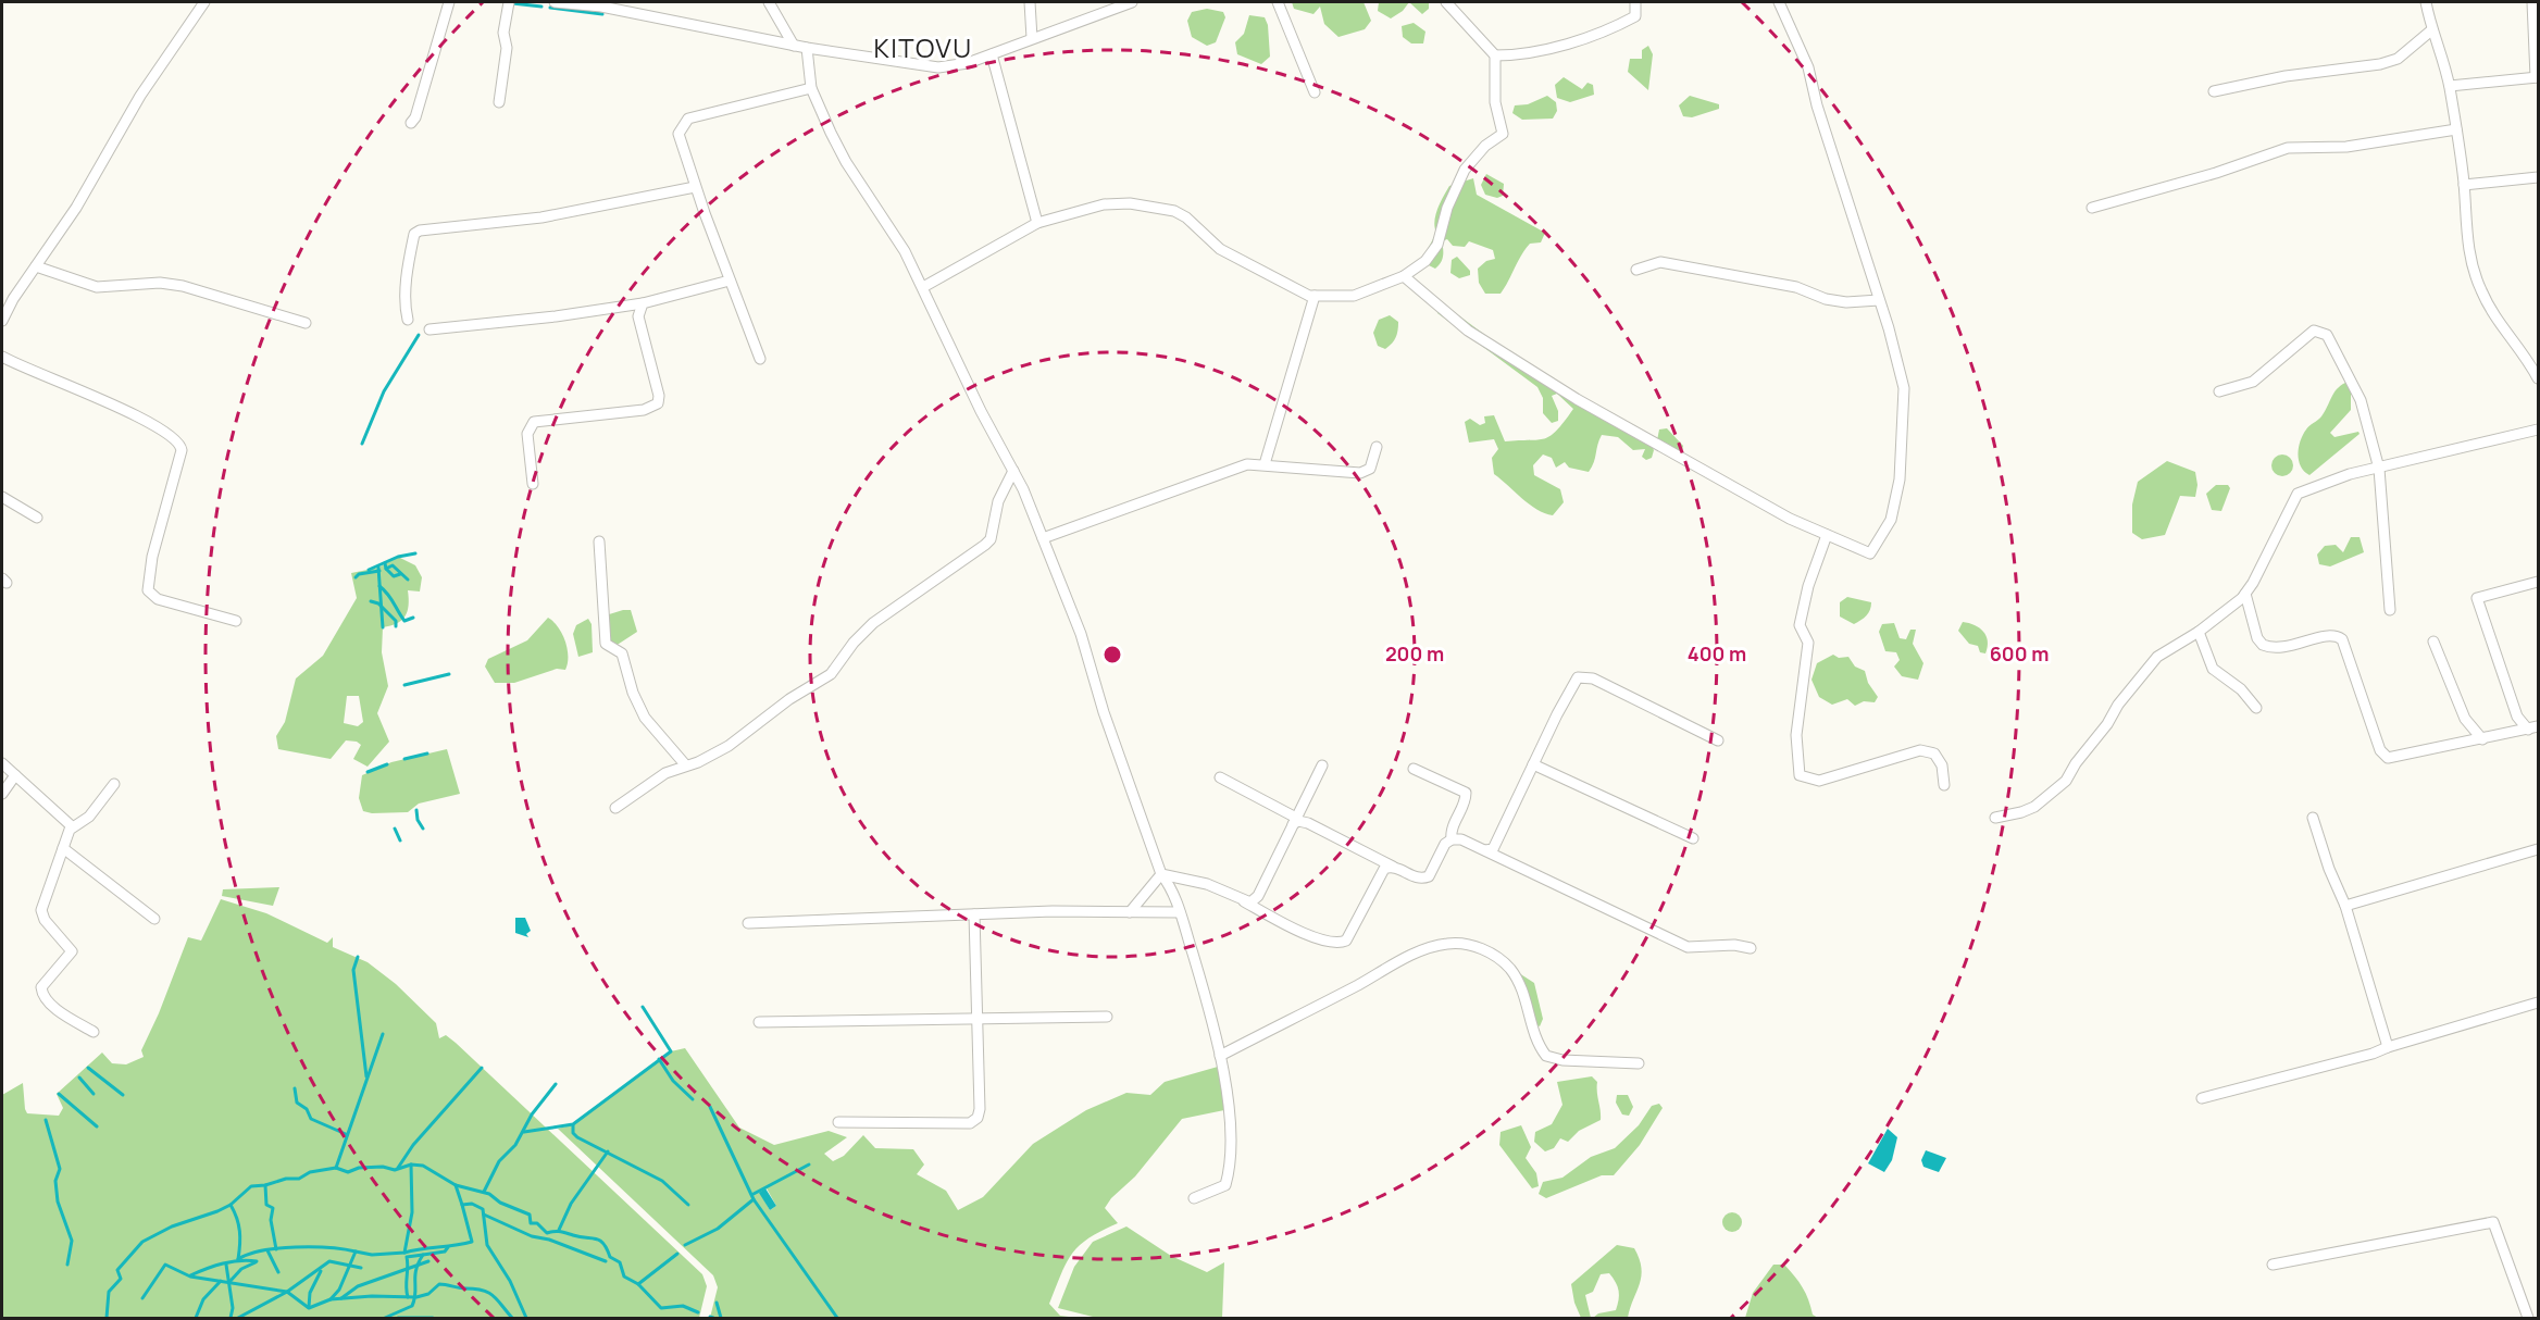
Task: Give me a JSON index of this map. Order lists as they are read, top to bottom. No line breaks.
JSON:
{"districts":["KITOVU"],"rings":["200 m","400 m","600 m"]}
